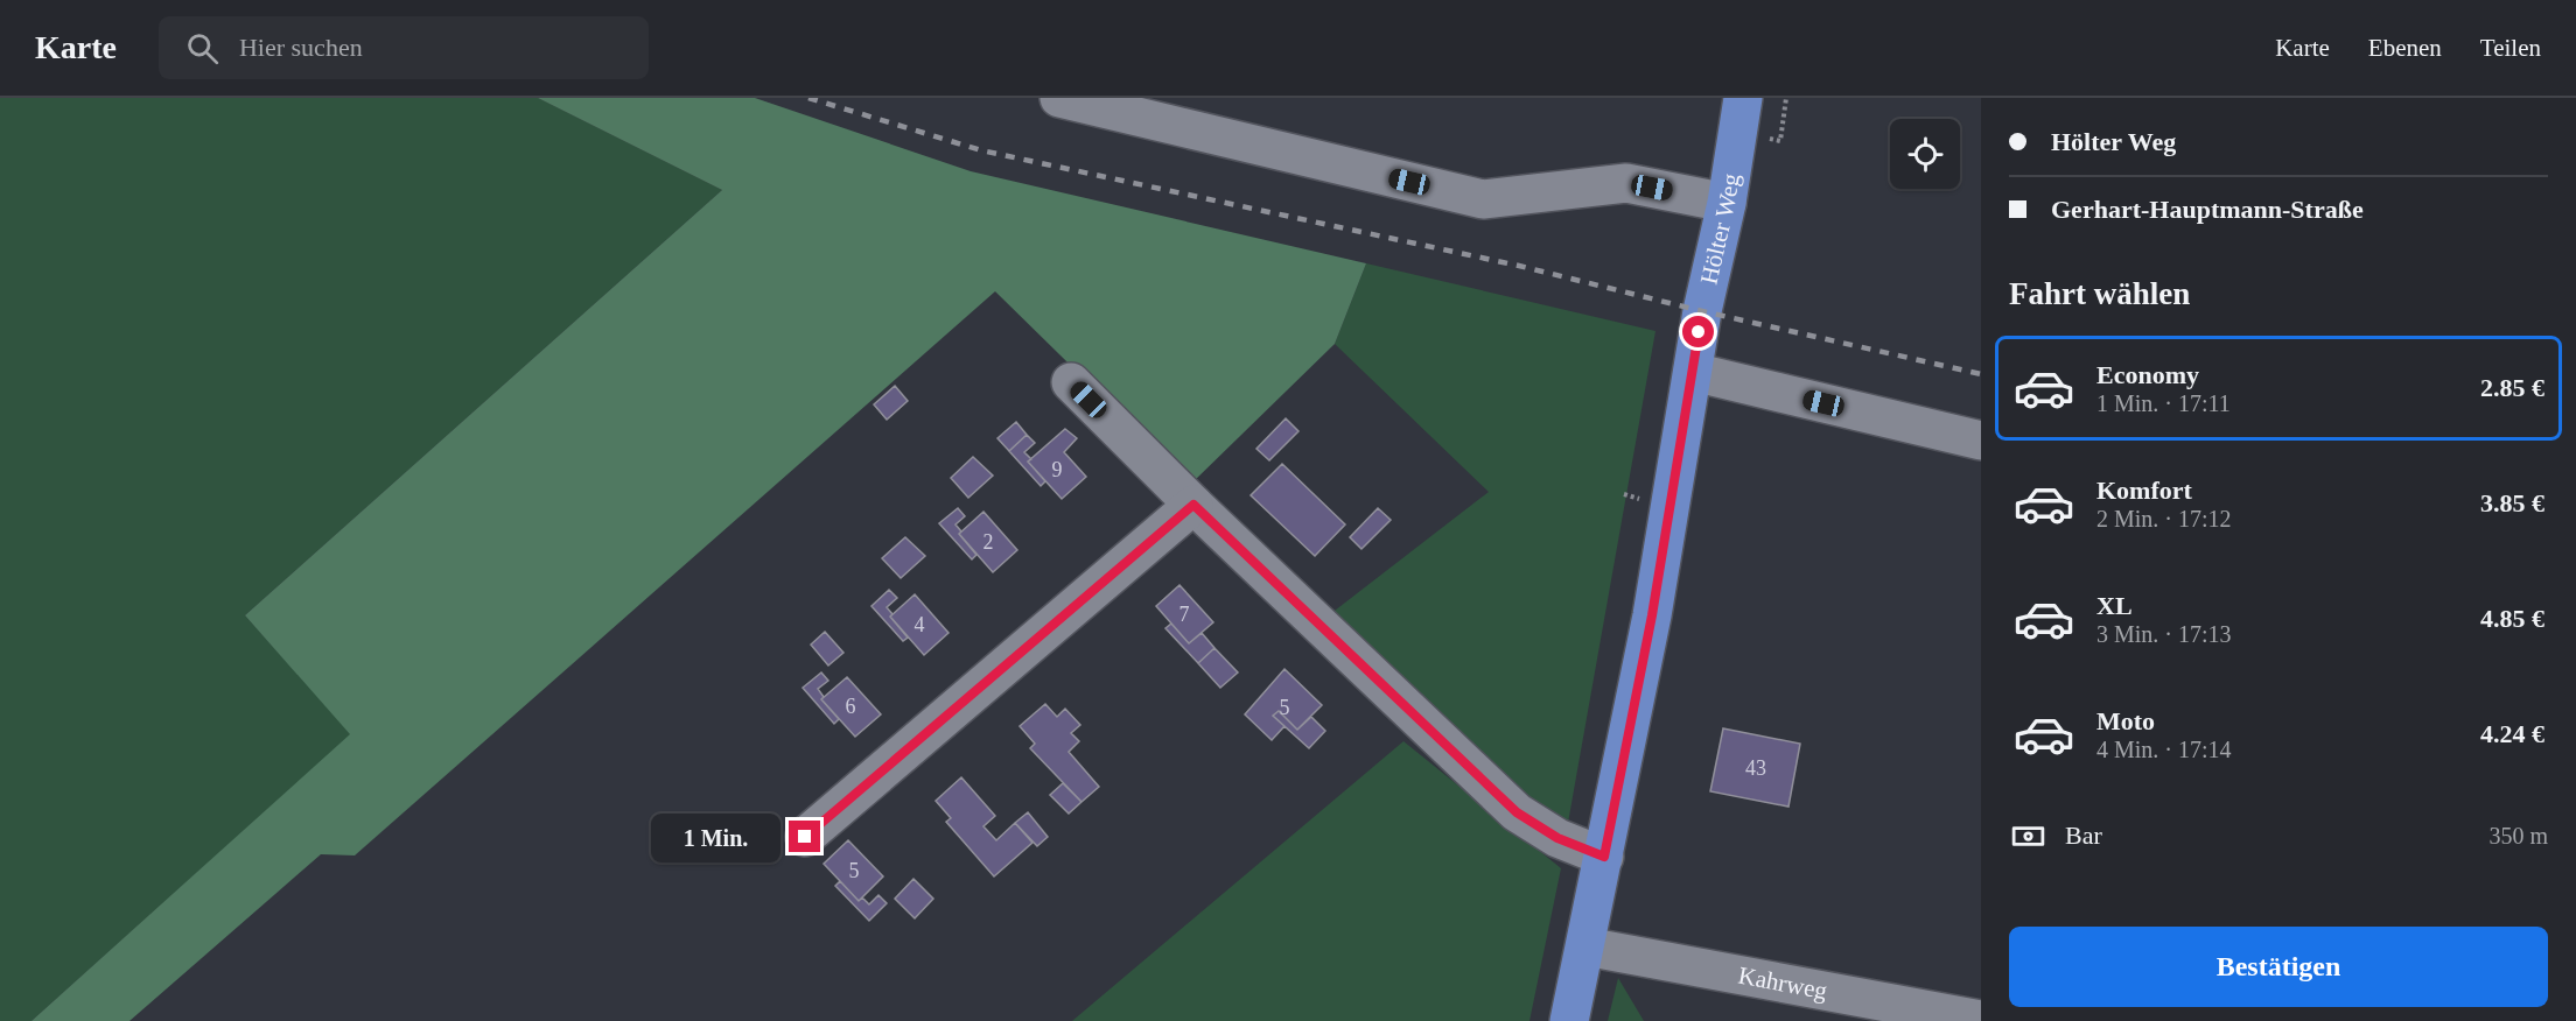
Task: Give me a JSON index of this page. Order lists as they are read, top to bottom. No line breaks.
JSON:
{"streets":{"main road":["Hölter Weg"],"street":["Kahrweg"]},"crossings":[["Hölter Weg","Kahrweg"]],"house_numbers":["9","2","7","4","6","5","43","5"],"page":{"header":"Karte","search":"Hier suchen","nav":["Karte","Ebenen","Teilen"],"banner":["Hölter Weg","Gerhart-Hauptmann-Straße"],"heading":"Fahrt wählen","list":[{"name":"Economy","note":"1 Min. · 17:11","value":"2.85 €"},{"name":"Komfort","note":"2 Min. · 17:12","value":"3.85 €"},{"name":"XL","note":"3 Min. · 17:13","value":"4.85 €"},{"name":"Moto","note":"4 Min. · 17:14","value":"4.24 €"}],"pay":["Bar","350 m"],"bubble":"1 Min.","buttons":"Bestätigen"}}
